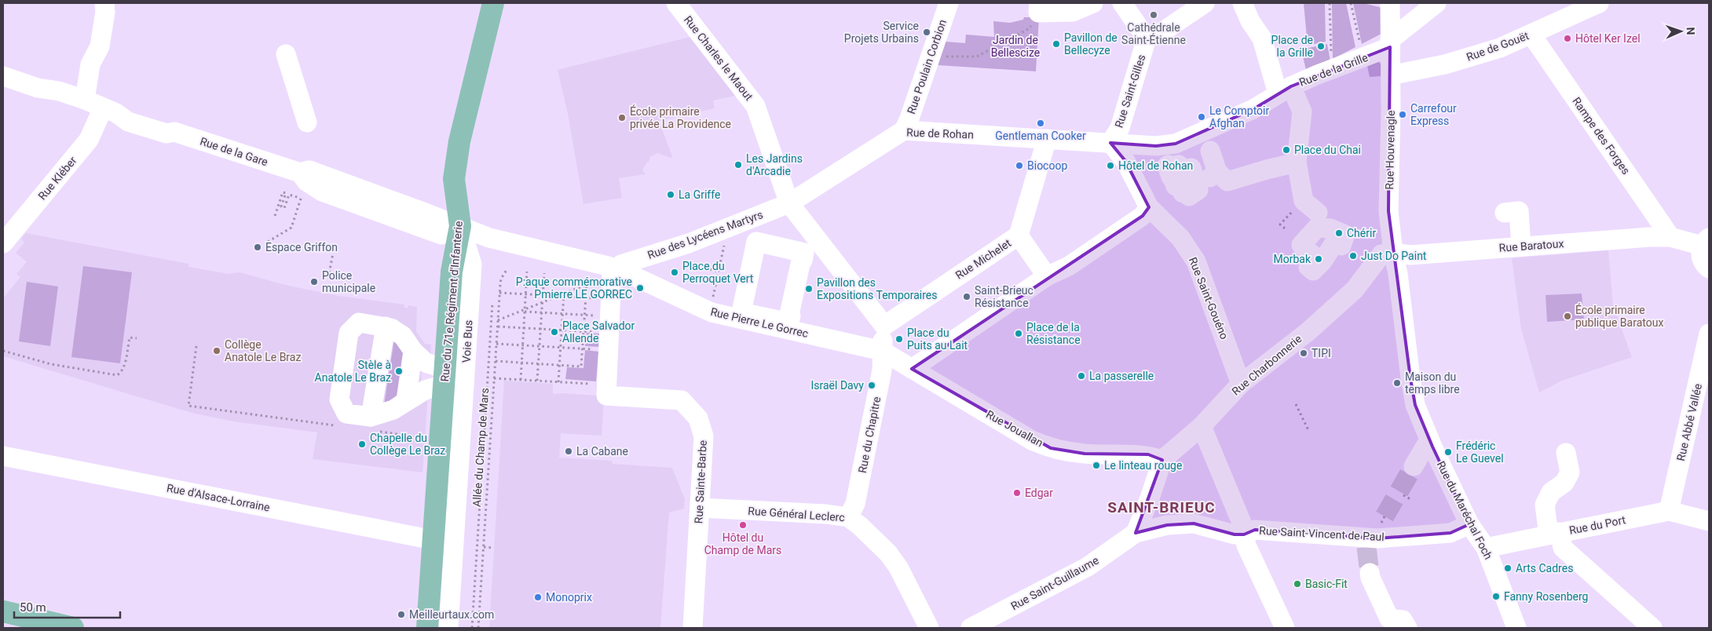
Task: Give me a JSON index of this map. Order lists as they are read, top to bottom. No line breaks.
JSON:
{"streets":{"main road":["Rue du 71e Régiment d'Infanterie"],"street":["Rue de Gouët","Rue Charles le Maout","Rue Poulain Corbion","Rue de la Grille","Rue Saint-Gilles","Rue de Rohan","Rampe des Forges","Rue Houvenagle","Rue de la Gare","Rue Kléber","Rue des Lycéens Martyrs","Rue Baratoux","Rue Michelet","Rue Saint-Gouéno","Rue Pierre Le Gorrec","Voie Bus","Rue Charbonnerie","Rue Abbé Vallée","Rue Jouallan","Rue du Chapitre","Rue Sainte-Barbe","Rue d'Alsace-Lorraine","Rue du Maréchal Foch","Rue Général Leclerc","Rue du Port","Rue Saint-Vincent de Paul","Rue Saint-Guillaume"],"path":["Allée du Champ de Mars"]},"crossings":[["Rue de Gouët","Rampe des Forges"],["Rue de Gouët","Rue Houvenagle"],["Rue Charles le Maout","Rue de Rohan"],["Rue Charles le Maout","Rue des Lycéens Martyrs"],["Rue Charles le Maout","Rue Michelet"],["Rue Poulain Corbion","Rue de Rohan"],["Rue de la Grille","Rue Saint-Gilles"],["Rue de la Grille","Rue de Rohan"],["Rue de la Grille","Rue Houvenagle"],["Rue de la Grille","Rue Saint-Gouéno"],["Rue Saint-Gilles","Rue de Rohan"],["Rue Saint-Gilles","Rue Saint-Gouéno"],["Rue de Rohan","Rue des Lycéens Martyrs"],["Rue de Rohan","Rue Michelet"],["Rue de Rohan","Rue Saint-Gouéno"],["Rampe des Forges","Rue Baratoux"],["Rue Houvenagle","Rue Baratoux"],["Rue Houvenagle","Rue Charbonnerie"],["Rue Houvenagle","Rue du Maréchal Foch"],["Rue de la Gare","Rue Kléber"],["Rue de la Gare","Rue du 71e Régiment d'Infanterie"],["Rue de la Gare","Voie Bus"],["Rue des Lycéens Martyrs","Rue Pierre Le Gorrec"],["Rue Baratoux","Rue Charbonnerie"],["Rue Baratoux","Rue du Maréchal Foch"],["Rue Saint-Gouéno","Rue Charbonnerie"],["Rue du 71e Régiment d'Infanterie","Voie Bus"],["Rue du 71e Régiment d'Infanterie","Rue d'Alsace-Lorraine"],["Rue Pierre Le Gorrec","Rue Jouallan"],["Rue Pierre Le Gorrec","Rue du Chapitre"],["Rue Charbonnerie","Rue Jouallan"],["Rue Charbonnerie","Rue du Maréchal Foch"],["Rue Abbé Vallée","Rue du Port"],["Rue Jouallan","Rue du Chapitre"],["Rue du Chapitre","Rue Général Leclerc"],["Rue Sainte-Barbe","Rue Général Leclerc"],["Rue du Maréchal Foch","Rue du Port"],["Rue du Maréchal Foch","Rue Saint-Vincent de Paul"]],"districts":["SAINT-BRIEUC"],"parks":["Jardin de Bellescize"],"places":["Cathédrale Saint-Étienne","Service Projets Urbains","Hôtel Ker Izel","Pavillon de Bellecyze","Place de la Grille","Carrefour Express","Le Comptoir Afghan","École primaire privée La Providence","Gentleman Cooker","Place du Chai","Les Jardins d'Arcadie","Biocoop","Hôtel de Rohan","La Griffe","Chérir","Espace Griffon","Just Do Paint","Morbak","Place du Perroquet Vert","Police municipale","P:aque commémorative Pmierre LE GORREC","Pavillon des Expositions Temporaires","Saint-Brieuc Résistance","École primaire publique Baratoux","Place Salvador Allende","Place de la Résistance","Place du Puits au Lait","Collège Anatole Le Braz","TIPI","Stèle à Anatole Le Braz","La passerelle","Maison du temps libre","Israël Davy","Chapelle du Collège Le Braz","La Cabane","Frédéric Le Guevel","Le linteau rouge","Edgar","Hôtel du Champ de Mars","Arts Cadres","Basic-Fit","Fanny Rosenberg","Monoprix","Meilleurtaux.com"],"scale_bar":"50 m","north":"right"}
